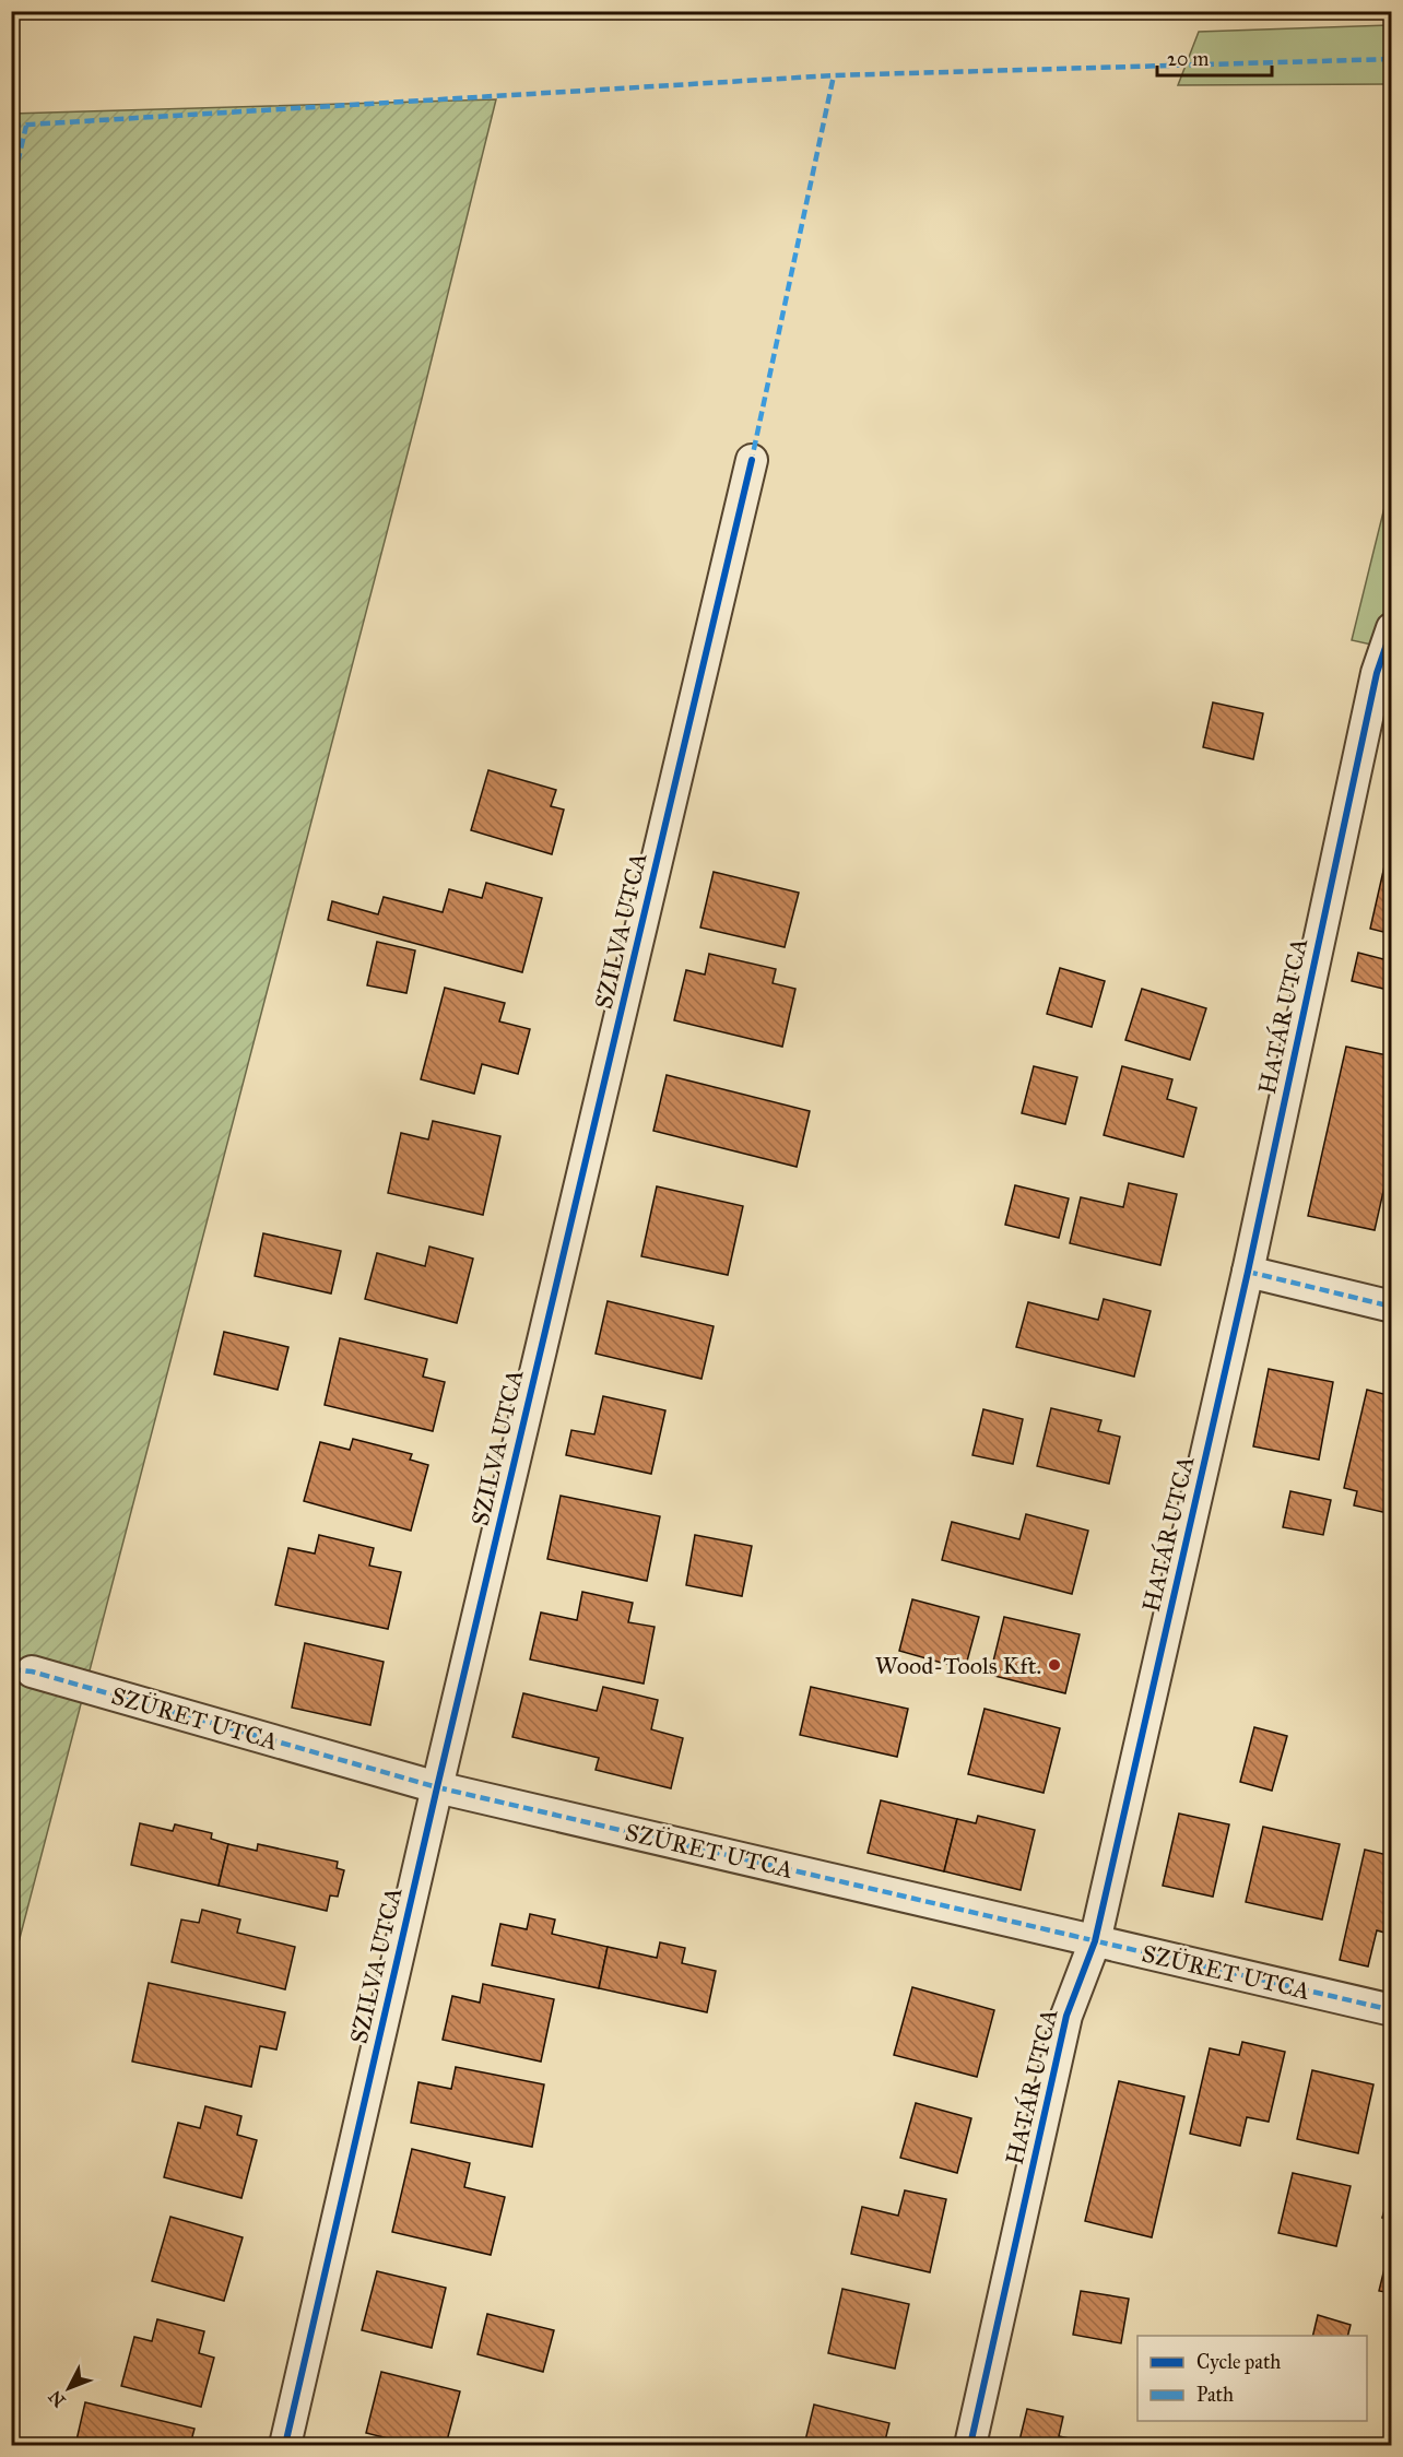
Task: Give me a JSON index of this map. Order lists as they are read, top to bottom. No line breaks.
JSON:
{"streets":{"street":["SZILVA UTCA","HATÁR UTCA","SZÜRET UTCA"]},"crossings":[["SZILVA UTCA","SZÜRET UTCA"],["HATÁR UTCA","SZÜRET UTCA"]],"places":["Wood-Tools Kft."],"legend":["Cycle path","Path"],"scale_bar":"20 m","north":"bottom left"}
